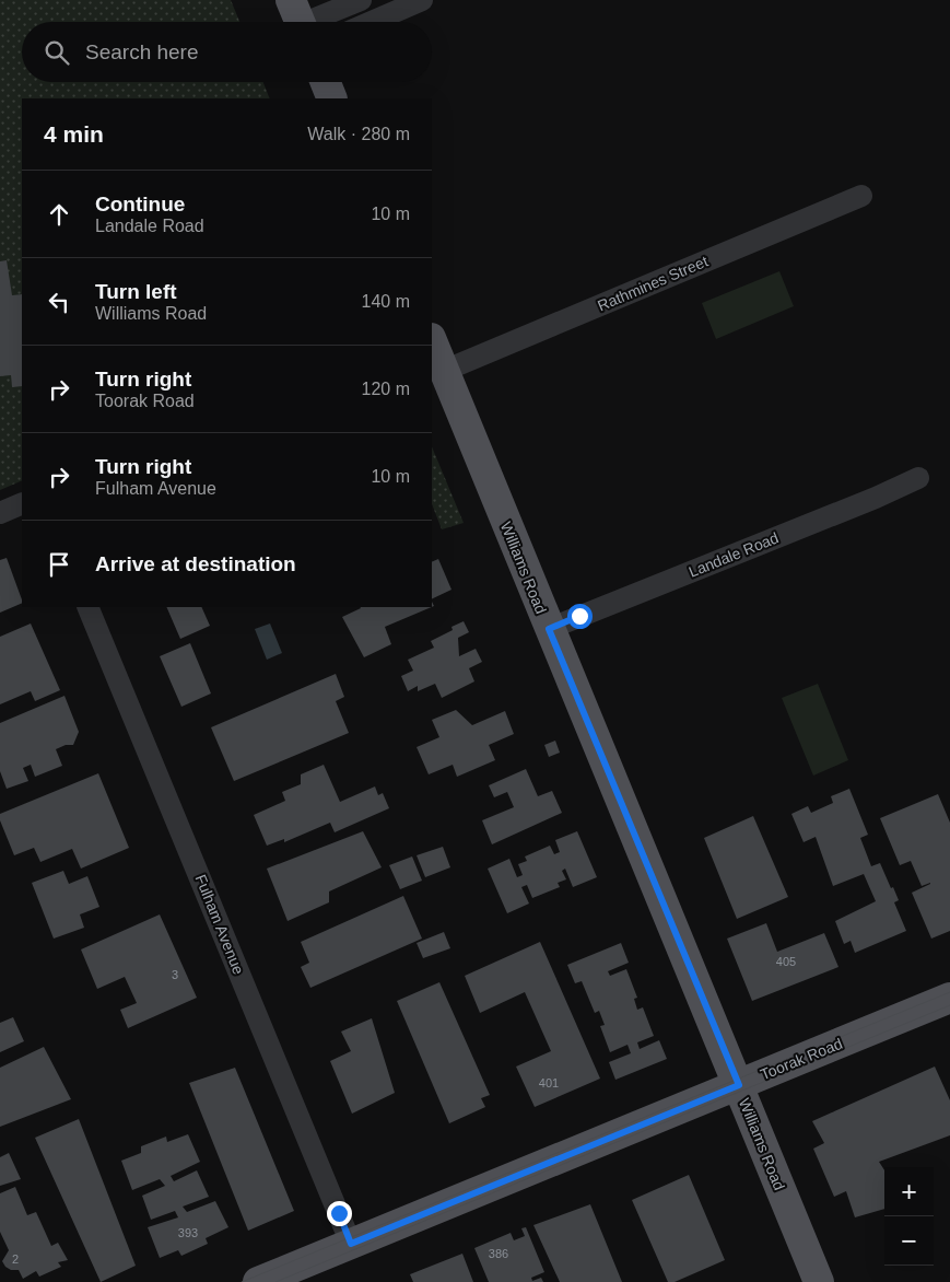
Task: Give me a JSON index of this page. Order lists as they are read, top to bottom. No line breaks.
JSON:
{"streets":{"main road":["Williams Road","Toorak Road"],"street":["Rathmines Street","Landale Road","Fulham Avenue"]},"crossings":[["Rathmines Street","Williams Road"],["Landale Road","Williams Road"],["Williams Road","Toorak Road"],["Fulham Avenue","Toorak Road"]],"house_numbers":["405","3","401","393","386","2"],"page":{"search":"Search here","heading":["4 min","Walk · 280 m"],"list":[["Continue","Landale Road","10 m"],["Turn left","Williams Road","140 m"],["Turn right","Toorak Road","120 m"],["Turn right","Fulham Avenue","10 m"],"Arrive at destination"],"map_buttons":["+","−"]}}
